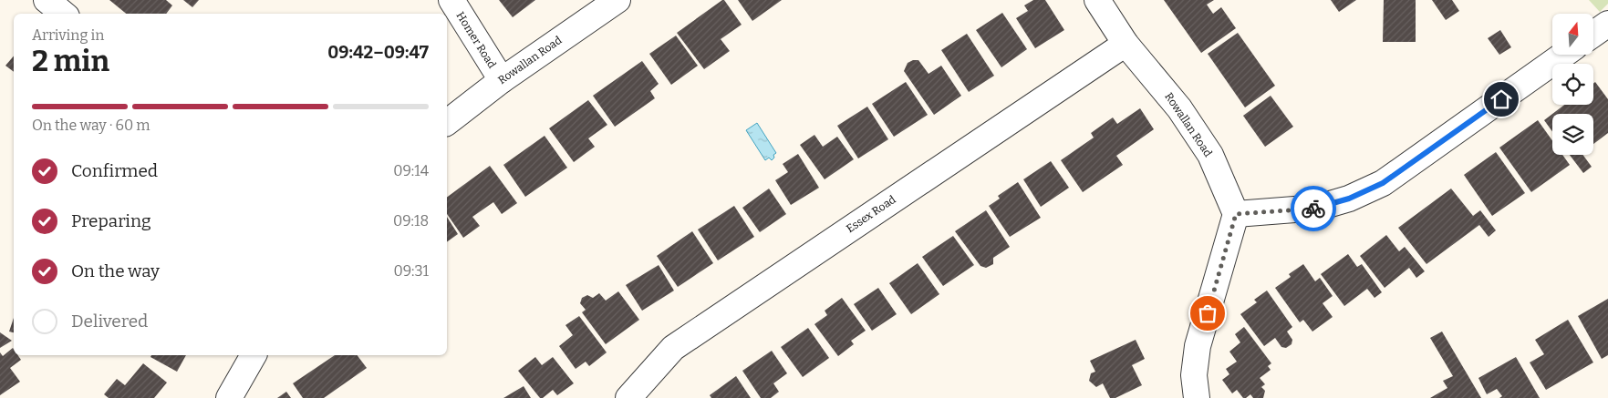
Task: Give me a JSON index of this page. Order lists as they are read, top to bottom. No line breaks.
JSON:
{"streets":{"street":["Homer Road","Rowallan Road","Essex Road"]},"crossings":[["Homer Road","Rowallan Road"],["Rowallan Road","Essex Road"]],"north":"top","page":{"heading":["2 min","Arriving in","09:42–09:47"],"bar":"On the way · 60 m","list":[["Confirmed","09:14"],["Preparing","09:18"],["On the way","09:31"],"Delivered"]}}
